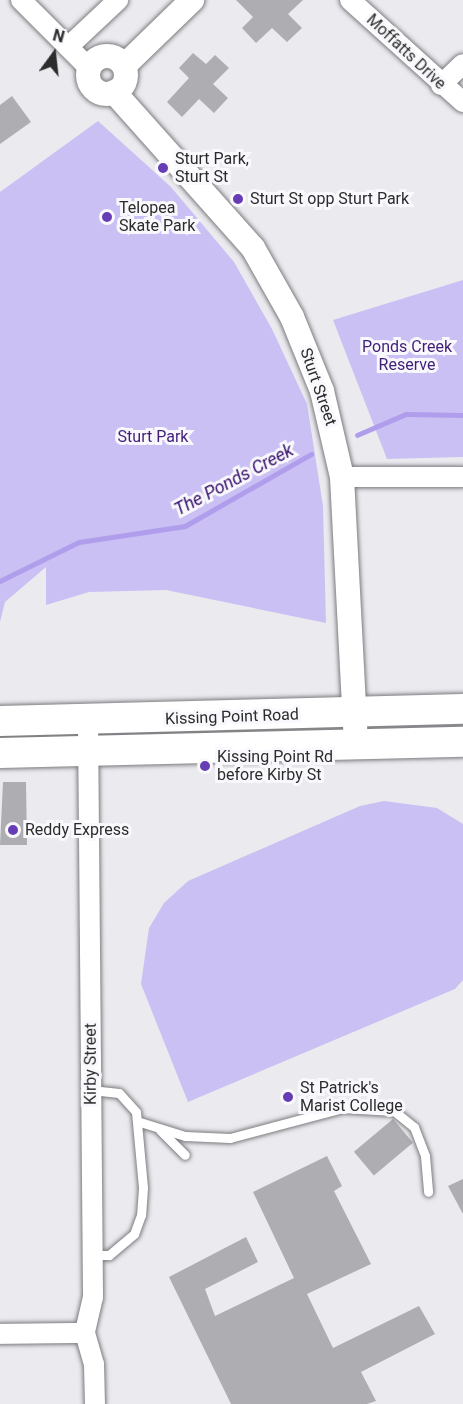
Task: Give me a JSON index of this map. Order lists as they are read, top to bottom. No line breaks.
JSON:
{"streets":{"main road":["Kissing Point Road"],"street":["Moffatts Drive","Sturt Street","Kirby Street"]},"crossings":[["Sturt Street","Kissing Point Road"],["Kissing Point Road","Kirby Street"]],"water":["The Ponds Creek"],"parks":["Ponds Creek Reserve","Sturt Park"],"places":["Sturt Park, Sturt St","Sturt St opp Sturt Park","Telopea Skate Park","Kissing Point Rd before Kirby St","Reddy Express","St Patrick's Marist College"],"north":"top"}
